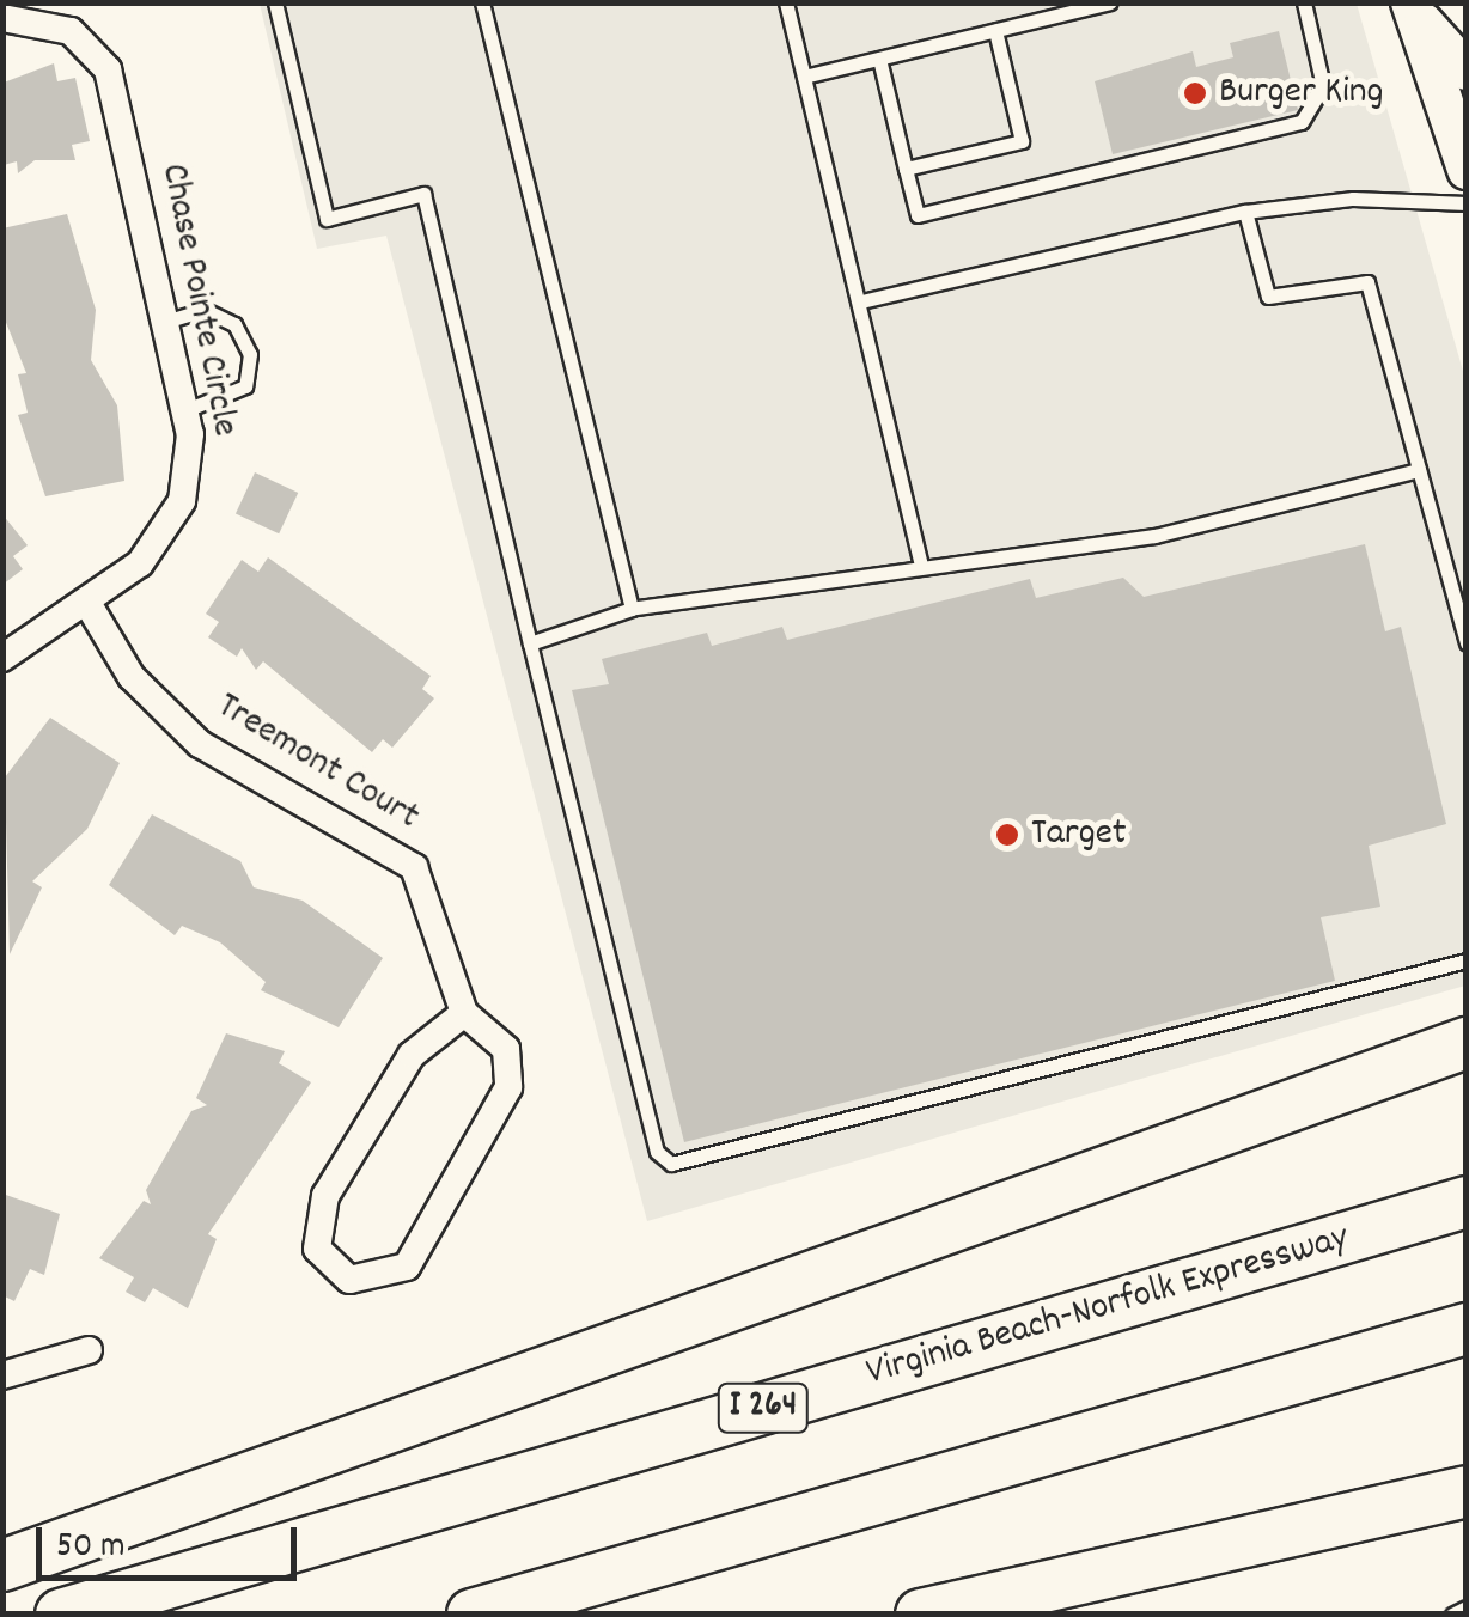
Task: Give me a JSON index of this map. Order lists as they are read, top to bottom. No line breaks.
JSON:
{"streets":{"highway":["Virginia Beach-Norfolk Expressway","I 264"],"street":["Chase Pointe Circle","Treemont Court"]},"crossings":[["Chase Pointe Circle","Treemont Court"]],"places":["Burger King","Target"],"scale_bar":"50 m"}
